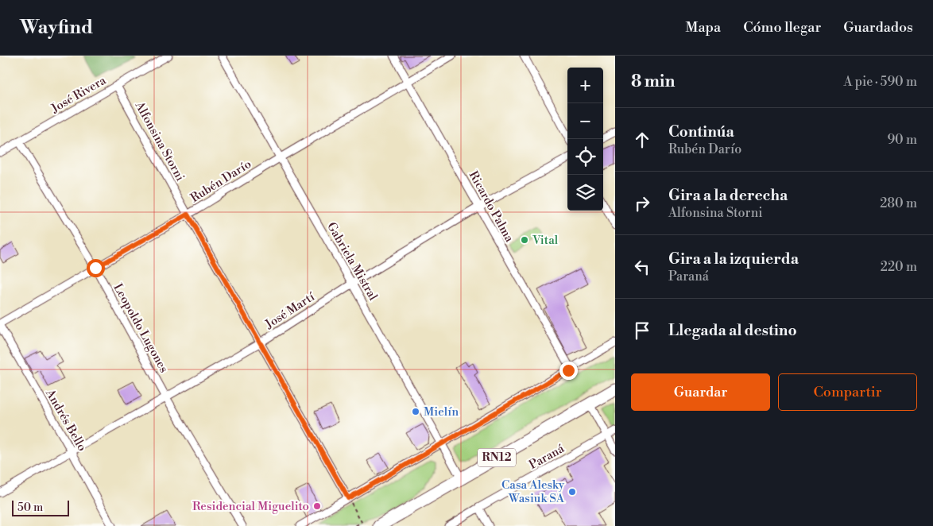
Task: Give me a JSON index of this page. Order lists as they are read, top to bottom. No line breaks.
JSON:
{"streets":{"highway":["RN12"],"street":["José Rivera","Alfonsina Storni","Rubén Darío","Ricardo Palma","Gabriela Mistral","José Martí","Leopoldo Lugones","Andrés Bello","Paraná"]},"crossings":[["José Rivera","Alfonsina Storni"],["José Rivera","Leopoldo Lugones"],["Alfonsina Storni","Rubén Darío"],["Alfonsina Storni","José Martí"],["Rubén Darío","Ricardo Palma"],["Rubén Darío","Gabriela Mistral"],["Rubén Darío","Leopoldo Lugones"],["Rubén Darío","Andrés Bello"],["Ricardo Palma","José Martí"],["Gabriela Mistral","José Martí"],["Gabriela Mistral","RN12"],["José Martí","Leopoldo Lugones"],["José Martí","Andrés Bello"]],"places":["Vital","Mielín","Casa Alesky Wasiuk SA","Residencial Miguelito"],"scale_bar":"50 m","page":{"header":"Wayfind","nav":["Mapa","Cómo llegar","Guardados"],"heading":["8 min","A pie · 590 m"],"map_buttons":["+","−"],"list":[["Continúa","Rubén Darío","90 m"],["Gira a la derecha","Alfonsina Storni","280 m"],["Gira a la izquierda","Paraná","220 m"],"Llegada al destino"],"buttons":["Guardar","Compartir"],"scale":"50 m"}}
